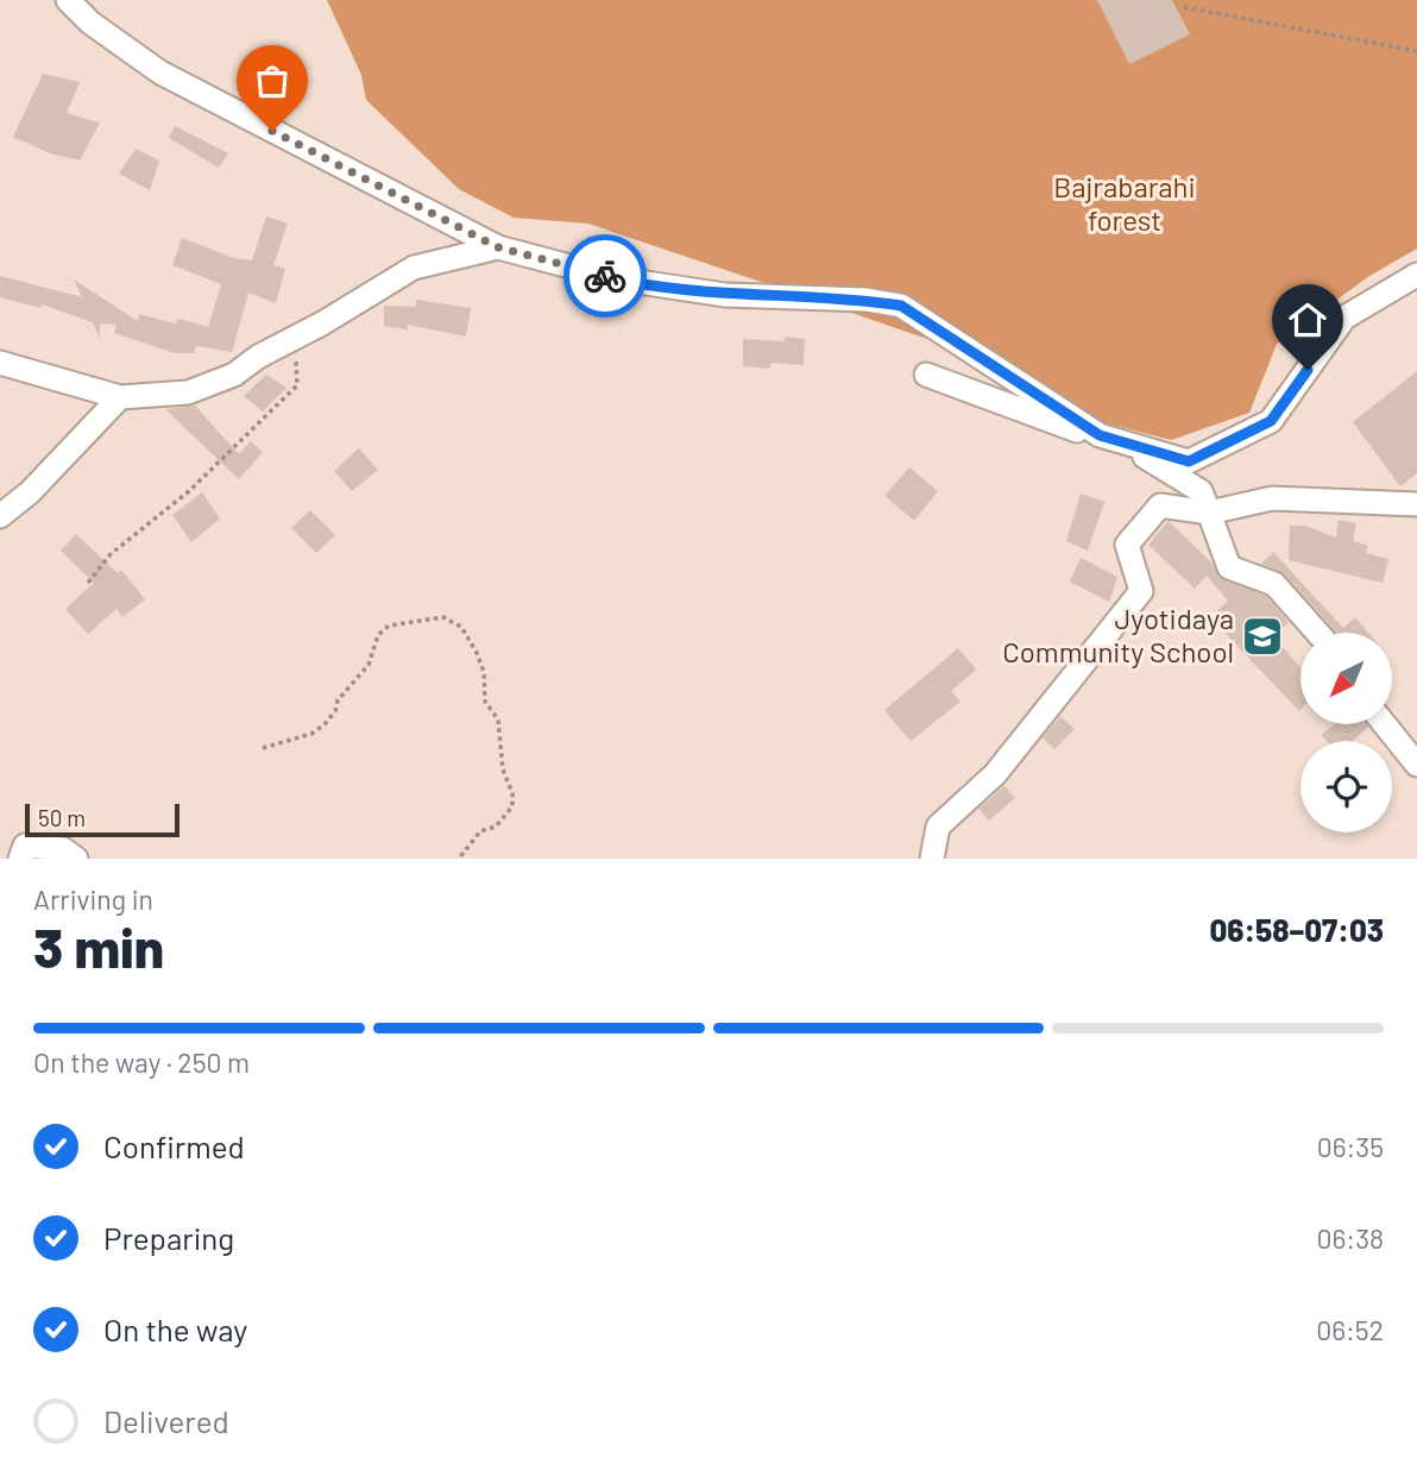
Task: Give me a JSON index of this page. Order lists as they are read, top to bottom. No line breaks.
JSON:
{"parks":["Bajrabarahi forest"],"places":{"school or university":["Jyotidaya Community School"]},"scale_bar":"50 m","north":"bottom left","page":{"scale":"50 m","heading":["3 min","Arriving in","06:58–07:03"],"bar":"On the way · 250 m","list":[["Confirmed","06:35"],["Preparing","06:38"],["On the way","06:52"],"Delivered"]}}
